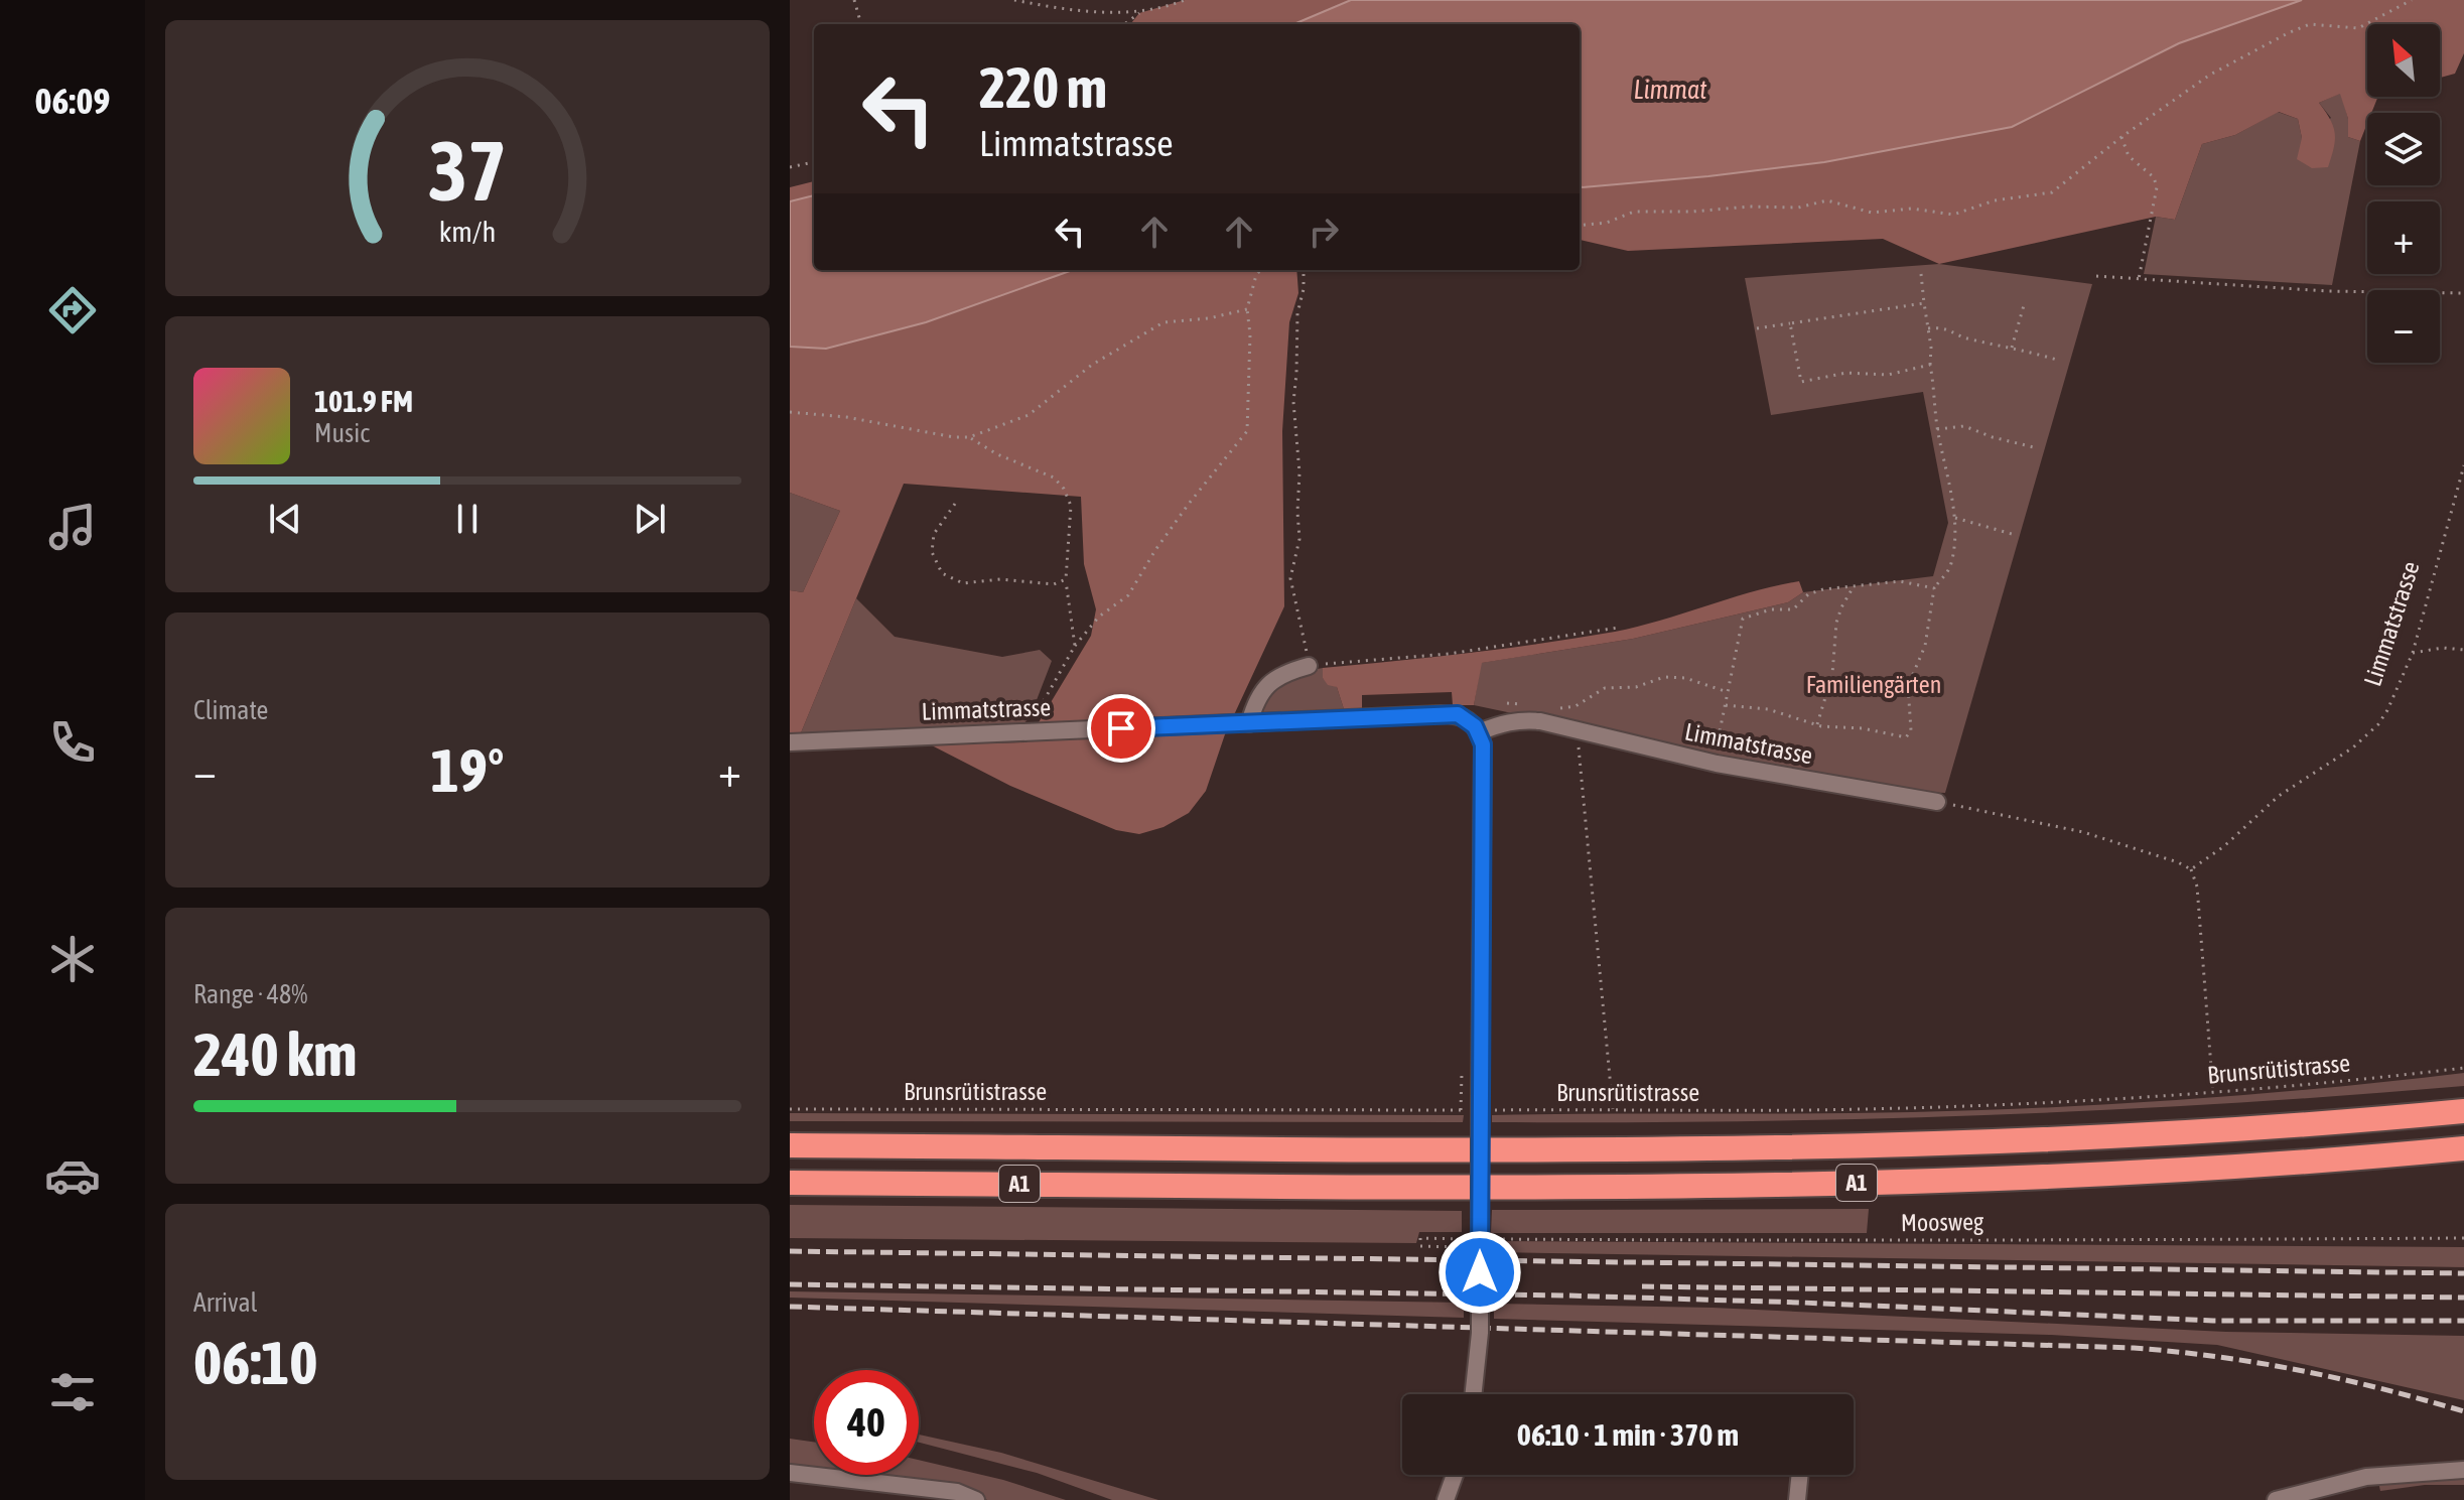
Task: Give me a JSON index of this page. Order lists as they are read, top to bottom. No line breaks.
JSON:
{"streets":{"highway":["A1"],"street":["Limmatstrasse"],"path":["Brunsrütistrasse","Moosweg"]},"water":["Limmat"],"parks":["Familiengärten"],"north":"top left","page":{"tabs":"06:09","map_buttons":["+","−"],"turn":["220 m","Limmatstrasse"],"song":["101.9 FM","Music"],"tile":["Climate",["Range · 48%","240 km"],["Arrival","06:10"]],"heat":["−","19°","+"],"limit":"40","trip":"06:10 · 1 min · 370 m","gauge":["37","km/h"]}}
